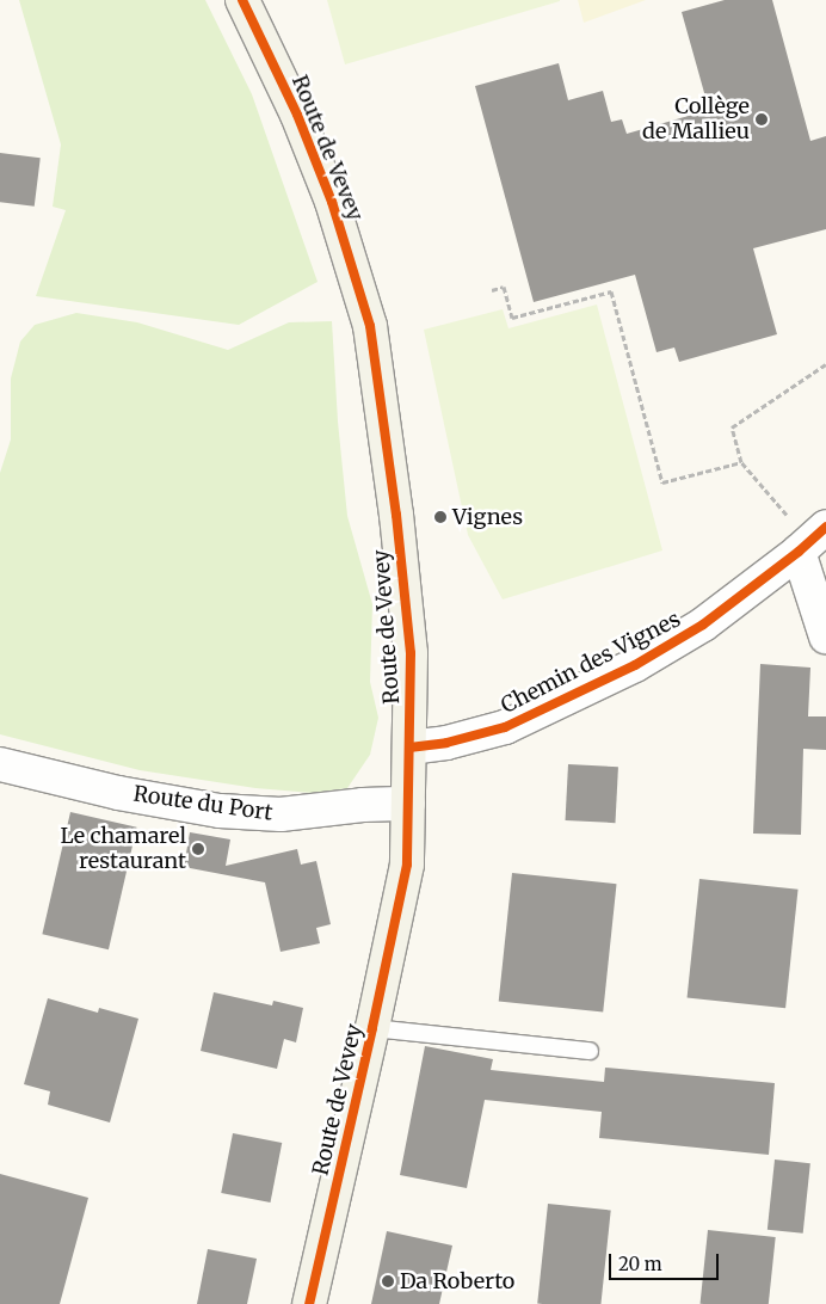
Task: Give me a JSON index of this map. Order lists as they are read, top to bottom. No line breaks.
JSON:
{"streets":{"main road":["Route de Vevey"],"street":["Chemin des Vignes","Route du Port"]},"crossings":[["Route de Vevey","Chemin des Vignes"],["Route de Vevey","Route du Port"]],"places":["Collège de Mallieu","Vignes","Le chamarel restaurant","Da Roberto"],"scale_bar":"20 m"}
